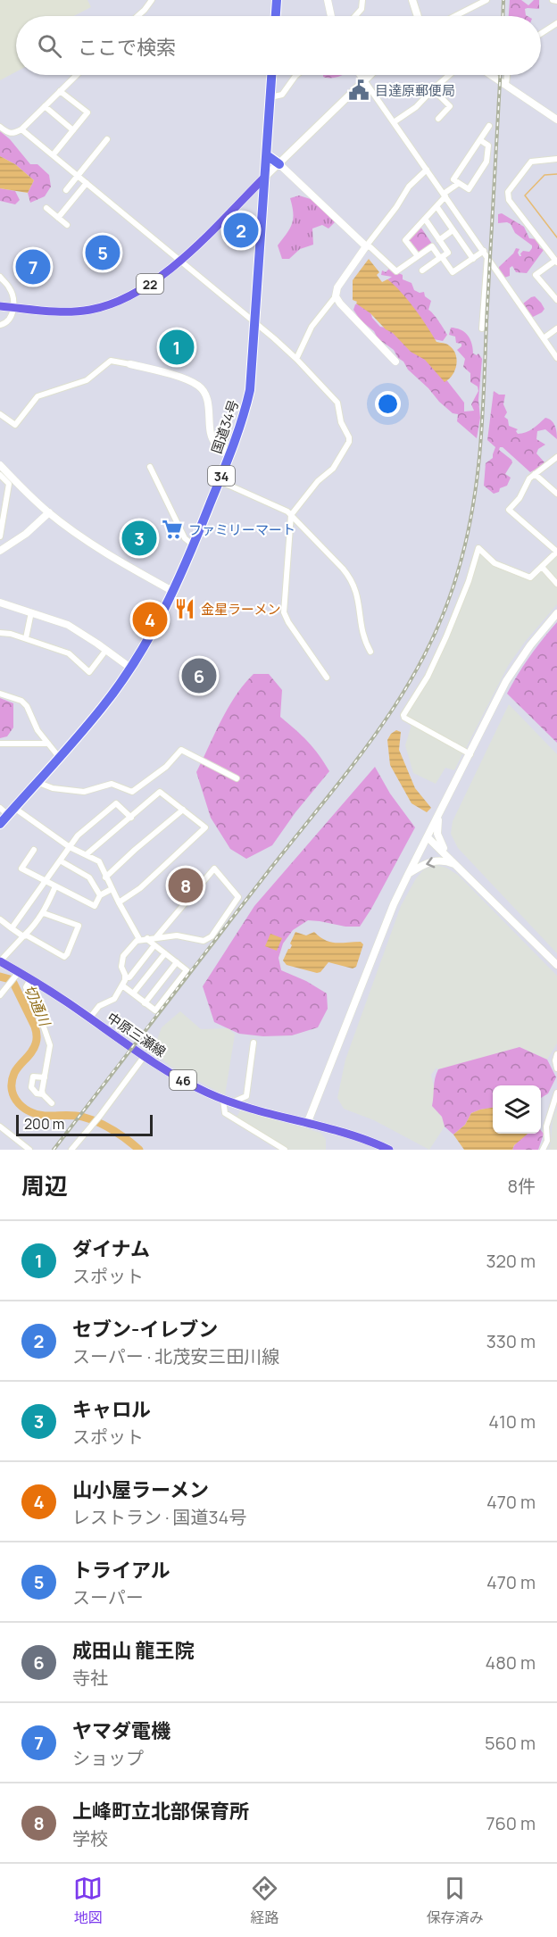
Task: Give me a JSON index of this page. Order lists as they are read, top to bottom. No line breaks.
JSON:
{"streets":{"highway":["国道34号","34"],"main road":["22","中原三瀬線","46"]},"crossings":[["22","国道34号"]],"water":["切通川"],"places":{"public building":["目達原郵便局"],"supermarket":["ファミリーマート"],"restaurant":["金星ラーメン"]},"scale_bar":"200 m","page":{"search":"ここで検索","pins":["2","5","7","1","3","4","6","8"],"scale":"200 m","heading":["周辺","8件"],"list":[{"mark":"1","name":"ダイナム","note":"スポット","value":"320 m"},{"mark":"2","name":"セブン-イレブン","note":"スーパー · 北茂安三田川線","value":"330 m"},{"mark":"3","name":"キャロル","note":"スポット","value":"410 m"},{"mark":"4","name":"山小屋ラーメン","note":"レストラン · 国道34号","value":"470 m"},{"mark":"5","name":"トライアル","note":"スーパー","value":"470 m"},{"mark":"6","name":"成田山 龍王院","note":"寺社","value":"480 m"},{"mark":"7","name":"ヤマダ電機","note":"ショップ","value":"560 m"},{"mark":"8","name":"上峰町立北部保育所","note":"学校","value":"760 m"}],"nav":["地図","経路","保存済み"]}}
